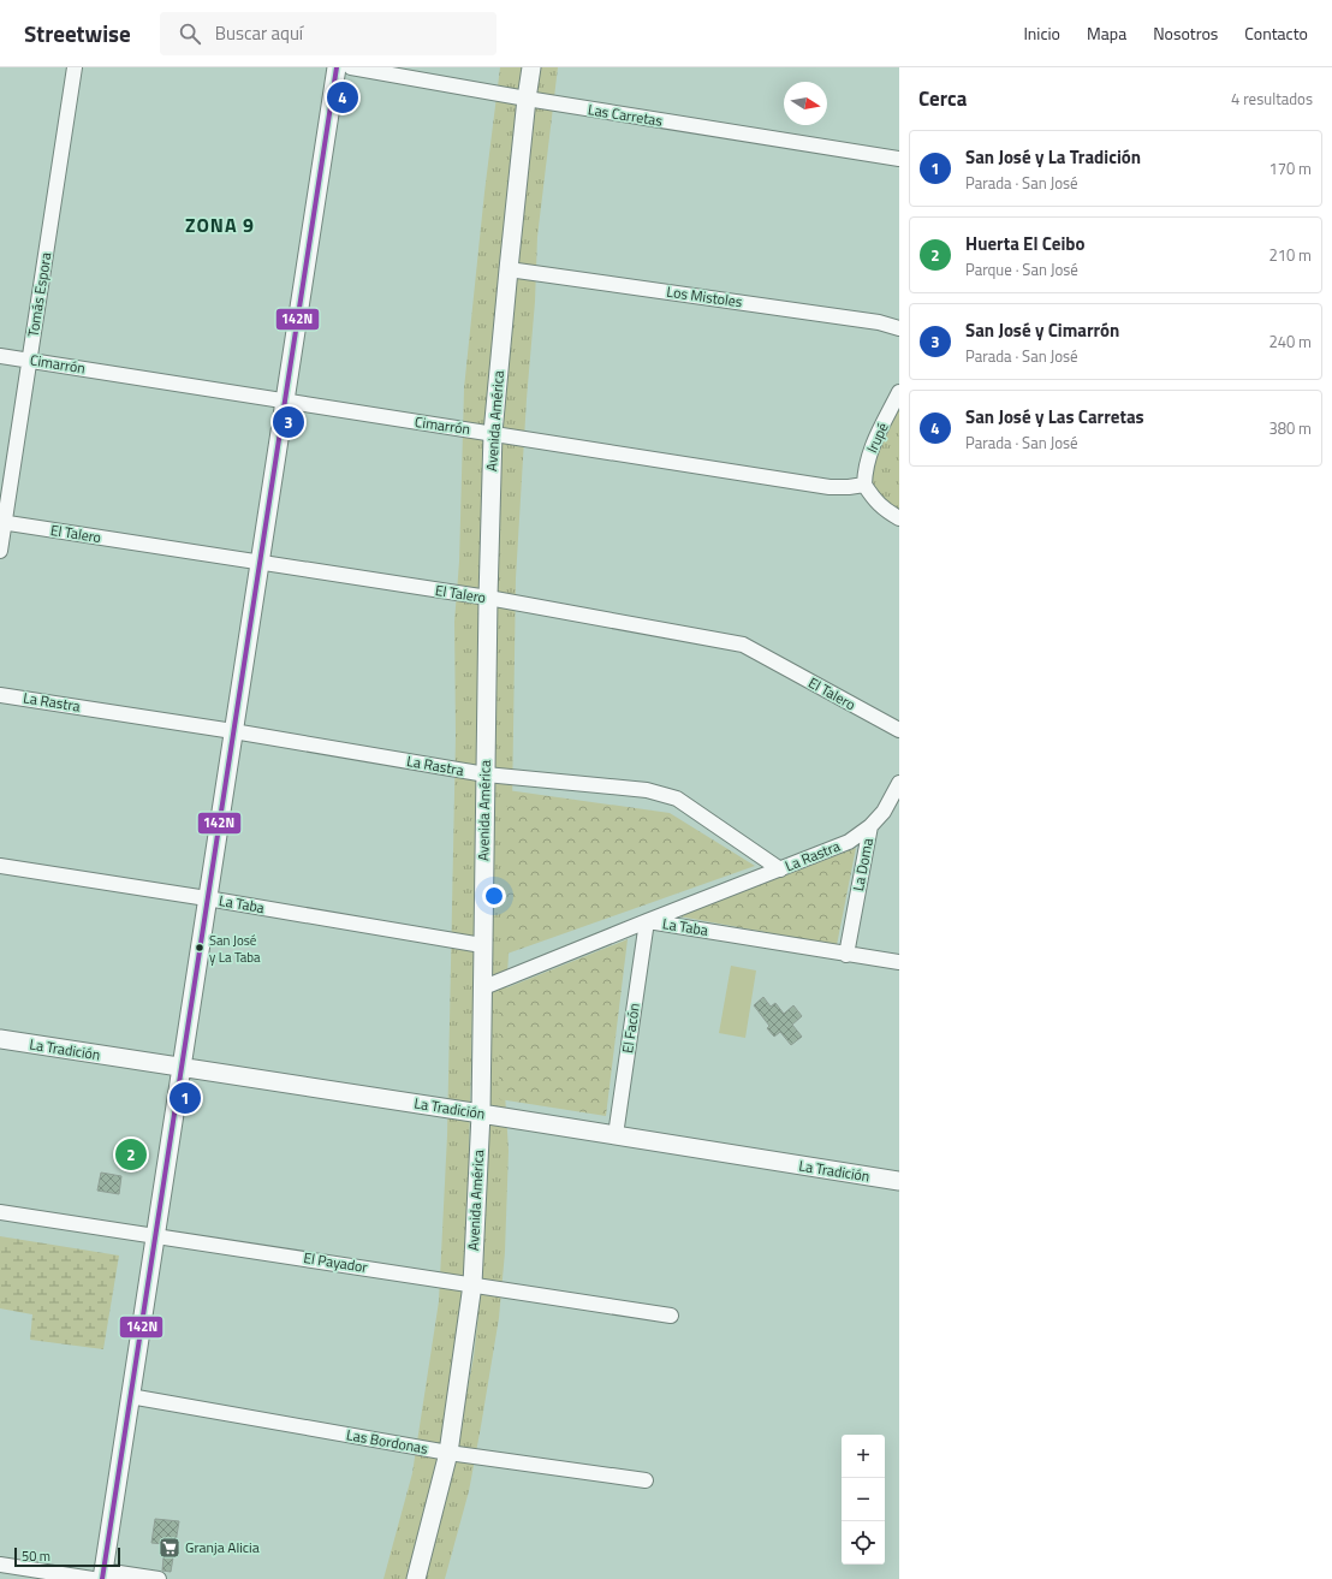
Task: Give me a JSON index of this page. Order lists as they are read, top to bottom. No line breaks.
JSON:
{"streets":{"street":["Las Carretas","Tomás Espora","Los Mistoles","Cimarrón","Avenida América","Irupé","El Talero","La Rastra","La Doma","La Taba","El Facón","La Tradición","El Payador","Las Bordonas"]},"crossings":[["Las Carretas","Avenida América"],["Tomás Espora","Cimarrón"],["Tomás Espora","El Talero"],["Los Mistoles","Avenida América"],["Cimarrón","Avenida América"],["Cimarrón","Irupé"],["Avenida América","El Talero"],["Avenida América","La Rastra"],["Avenida América","La Taba"],["Avenida América","La Tradición"],["Avenida América","El Payador"],["Avenida América","Las Bordonas"],["La Rastra","La Doma"],["La Doma","La Taba"],["La Taba","El Facón"],["El Facón","La Tradición"]],"districts":["ZONA 9"],"places":{"other":["San José y La Taba"],"supermarket":["Granja Alicia"]},"lines":["transit line 142N"],"scale_bar":"50 m","north":"right","page":{"header":"Streetwise","search":"Buscar aquí","nav":["Inicio","Mapa","Nosotros","Contacto"],"heading":["Cerca","4 resultados"],"pins":["4","3","1","2"],"list":[{"mark":"1","name":"San José y La Tradición","note":"Parada · San José","value":"170 m"},{"mark":"2","name":"Huerta El Ceibo","note":"Parque · San José","value":"210 m"},{"mark":"3","name":"San José y Cimarrón","note":"Parada · San José","value":"240 m"},{"mark":"4","name":"San José y Las Carretas","note":"Parada · San José","value":"380 m"}],"map_buttons":["+","−"],"scale":"50 m"}}
